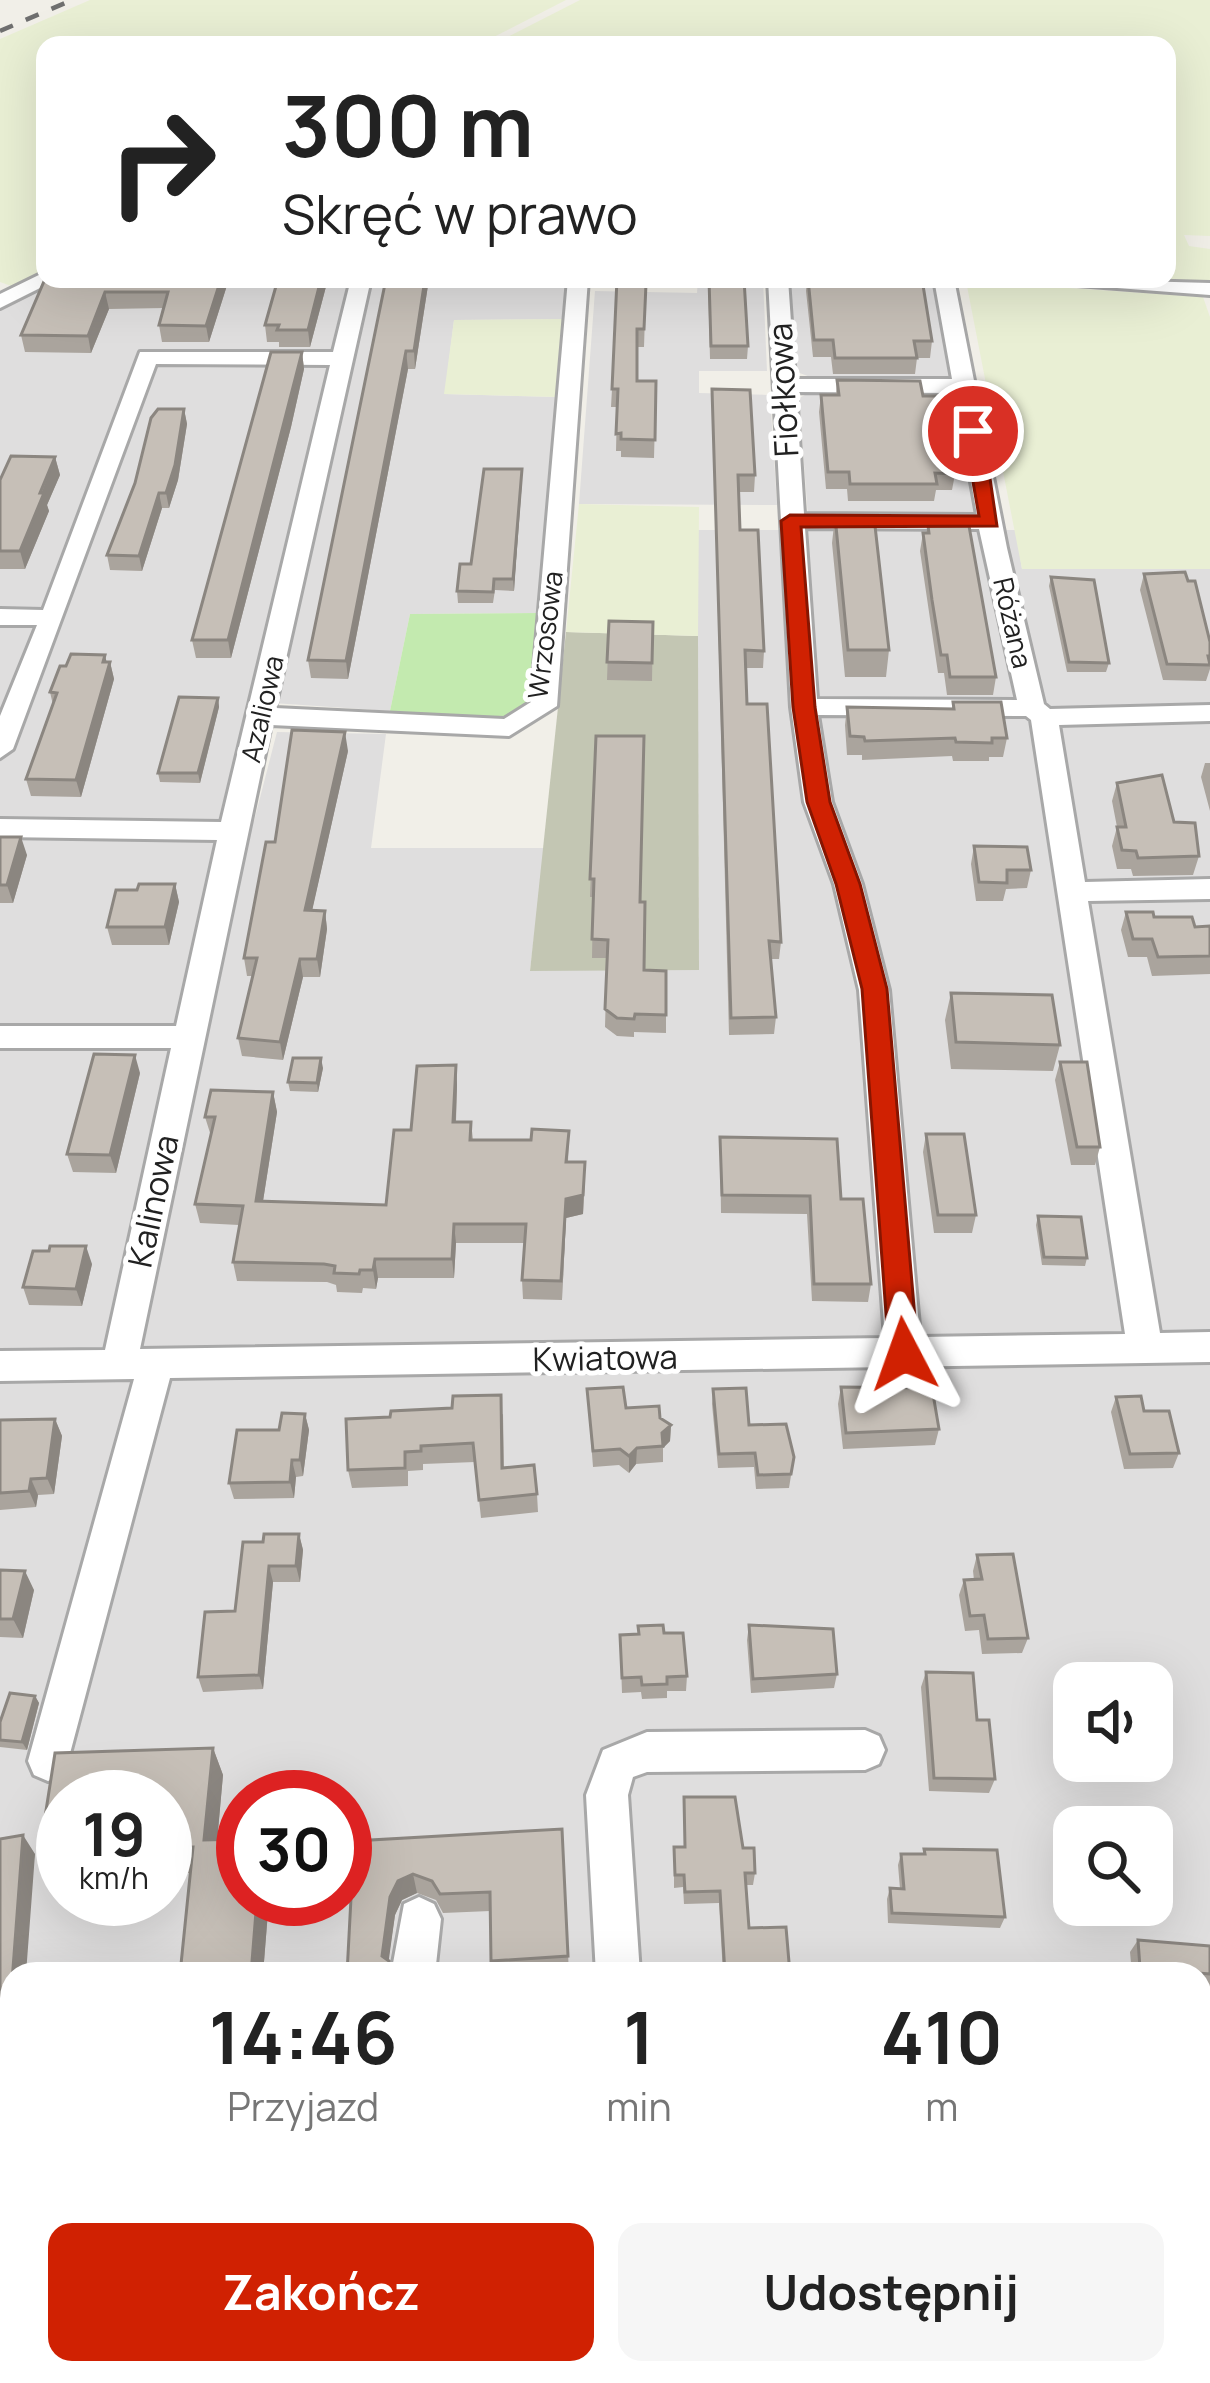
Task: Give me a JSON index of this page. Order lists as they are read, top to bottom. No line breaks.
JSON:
{"streets":{"street":["Fiołkowa","Różana","Wrzosowa","Azaliowa","Kalinowa","Kwiatowa"]},"crossings":[["Fiołkowa","Kwiatowa"],["Różana","Kwiatowa"],["Wrzosowa","Azaliowa"],["Azaliowa","Kalinowa"],["Kalinowa","Kwiatowa"]],"page":{"turn":["300 m","Skręć w prawo"],"speed":"19 km/h","limit":"30","eta":["14:46","Przyjazd","1","min","410","m"],"buttons":["Zakończ","Udostępnij"]}}
